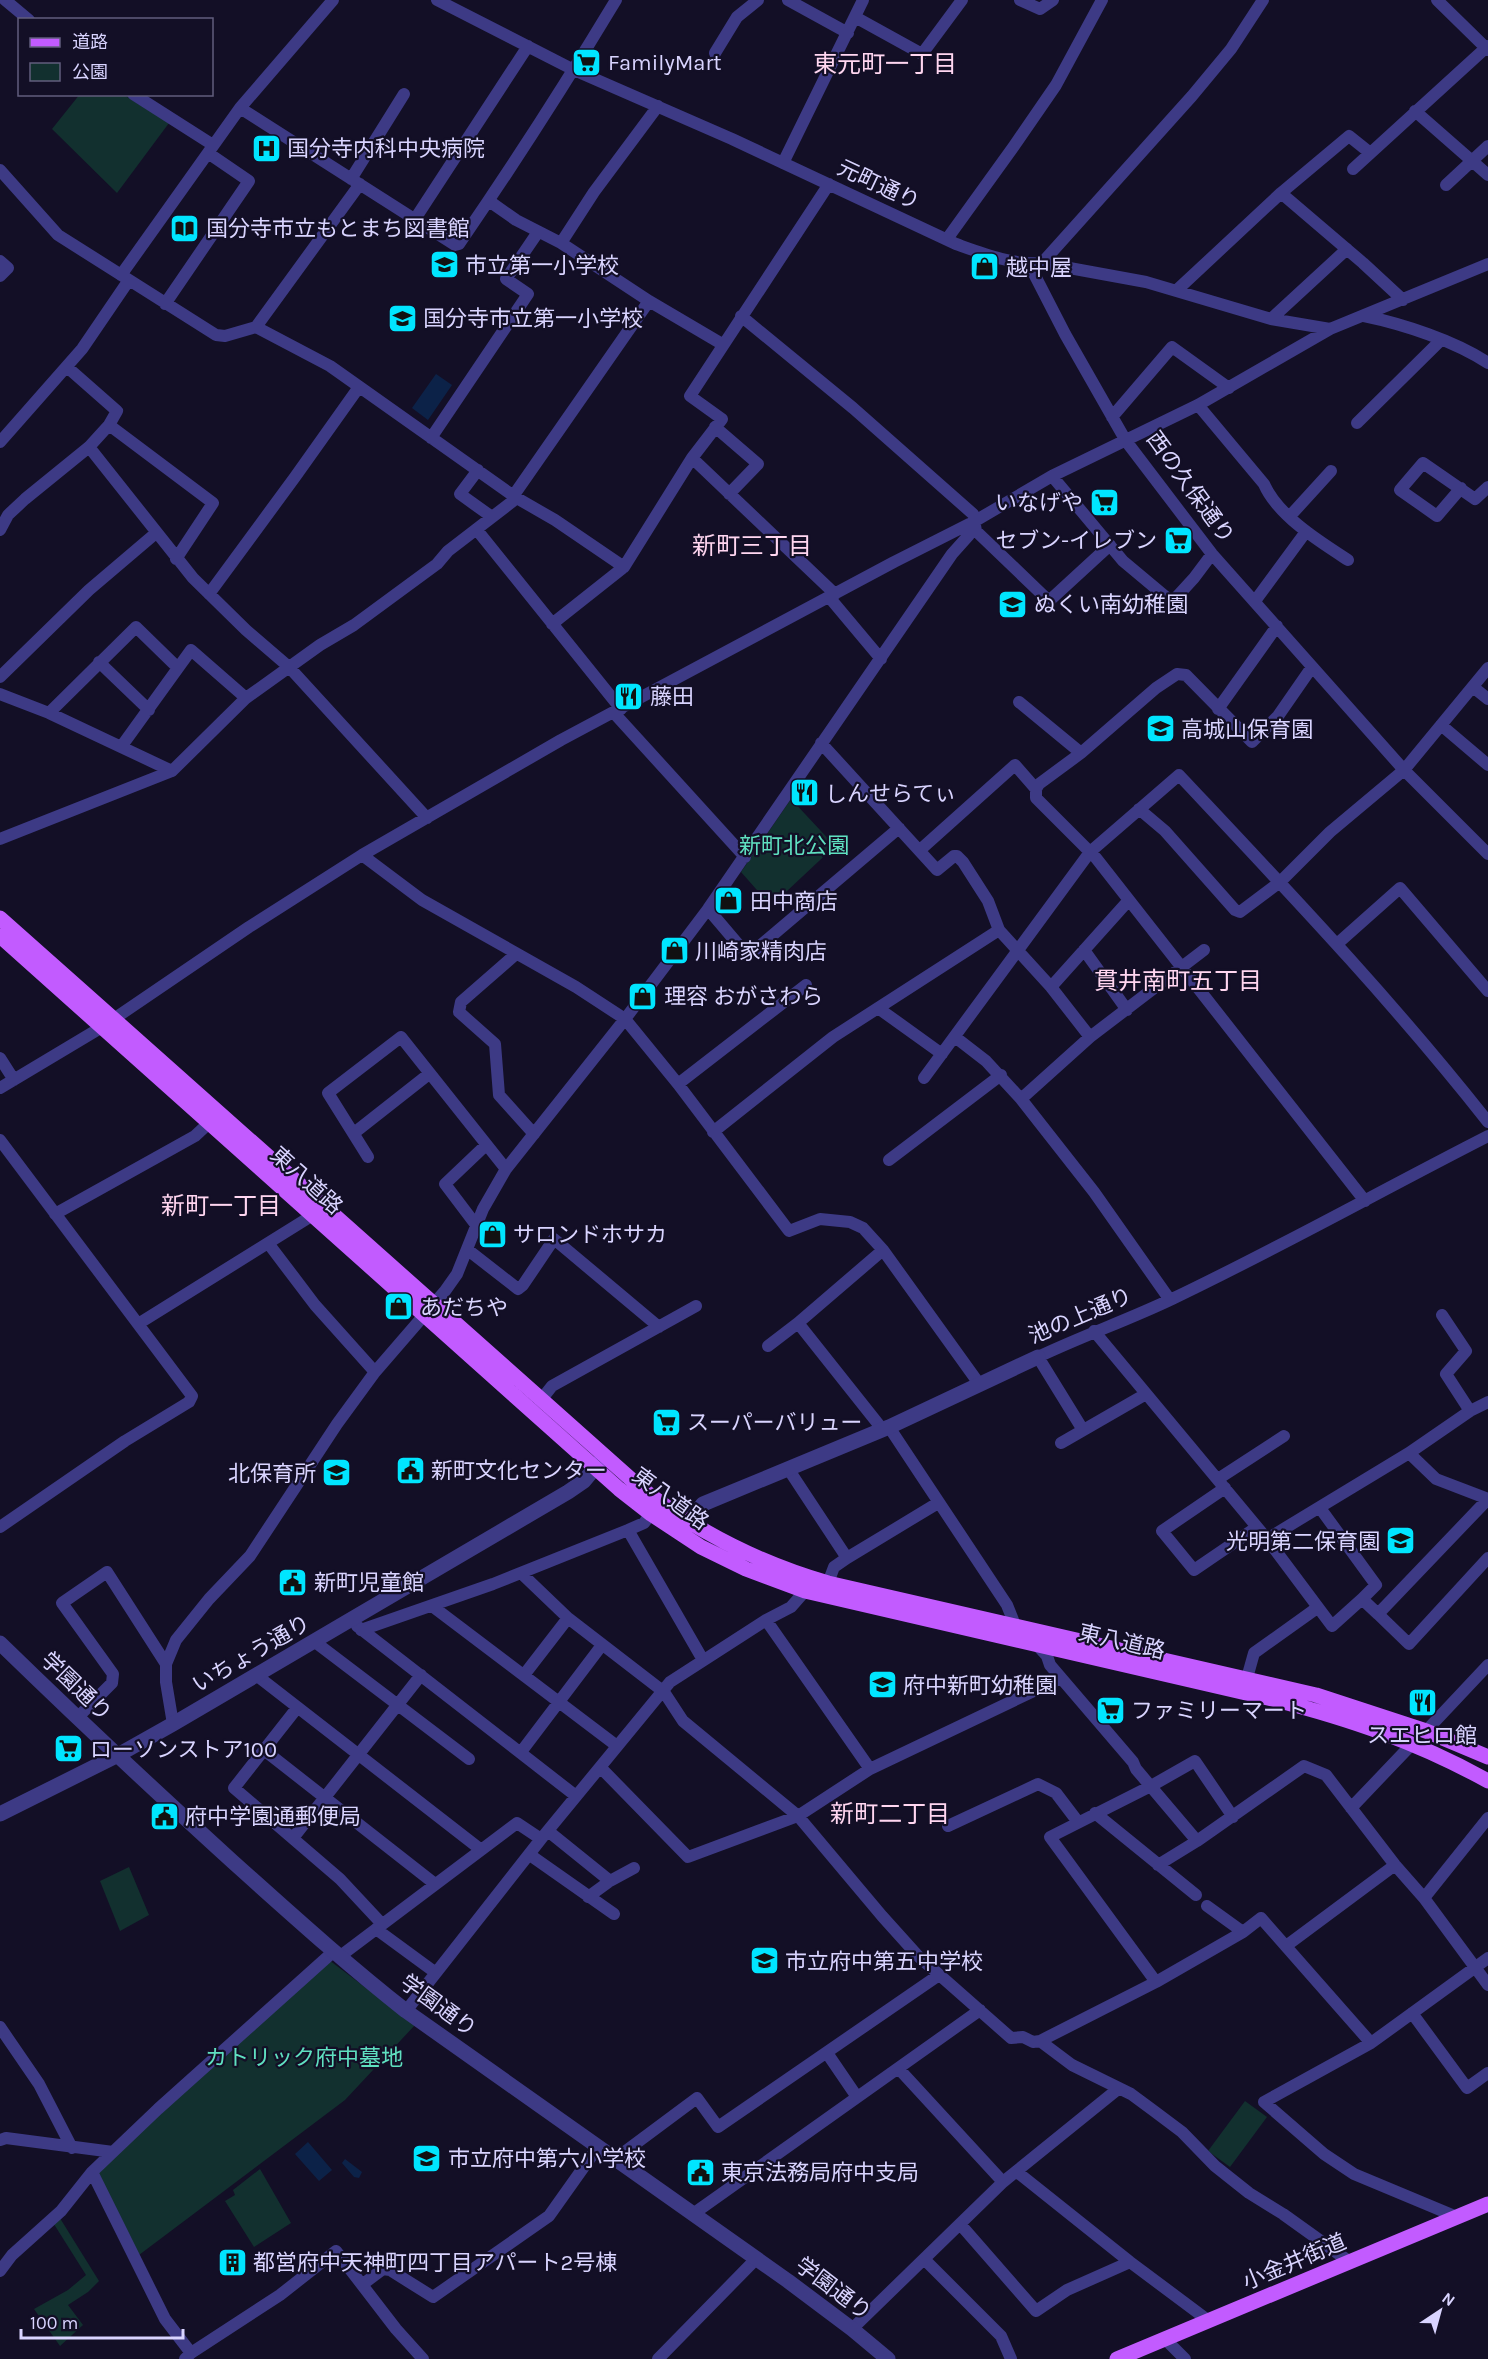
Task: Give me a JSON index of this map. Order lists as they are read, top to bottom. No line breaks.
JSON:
{"streets":{"main road":["東八道路","小金井街道"],"street":["元町通り","西の久保通り","池の上通り","いちょう通り","学園通り"]},"crossings":[["元町通り","西の久保通り"],["東八道路","池の上通り"],["東八道路","いちょう通り"],["いちょう通り","学園通り"]],"districts":["東元町一丁目","新町三丁目","貫井南町五丁目","新町一丁目","新町二丁目"],"parks":["新町北公園","カトリック府中墓地"],"places":{"supermarket":["FamilyMart","いなげや","セブン-イレブン","スーパーバリュー","ファミリーマート","ローソンストア100"],"hospital":["国分寺内科中央病院"],"library":["国分寺市立もとまち図書館"],"school or university":["市立第一小学校","国分寺市立第一小学校","ぬくい南幼稚園","高城山保育園","北保育所","光明第二保育園","府中新町幼稚園","市立府中第五中学校","市立府中第六小学校"],"shop":["越中屋","田中商店","川崎家精肉店","理容 おがさわら","サロンドホサカ","あだちや"],"restaurant":["藤田","しんせらてぃ","スエヒロ館"],"public building":["新町文化センター","新町児童館","府中学園通郵便局","東京法務局府中支局"],"building":["都営府中天神町四丁目アパート2号棟"]},"legend":["道路","公園"],"scale_bar":"100 m","north":"top right"}
